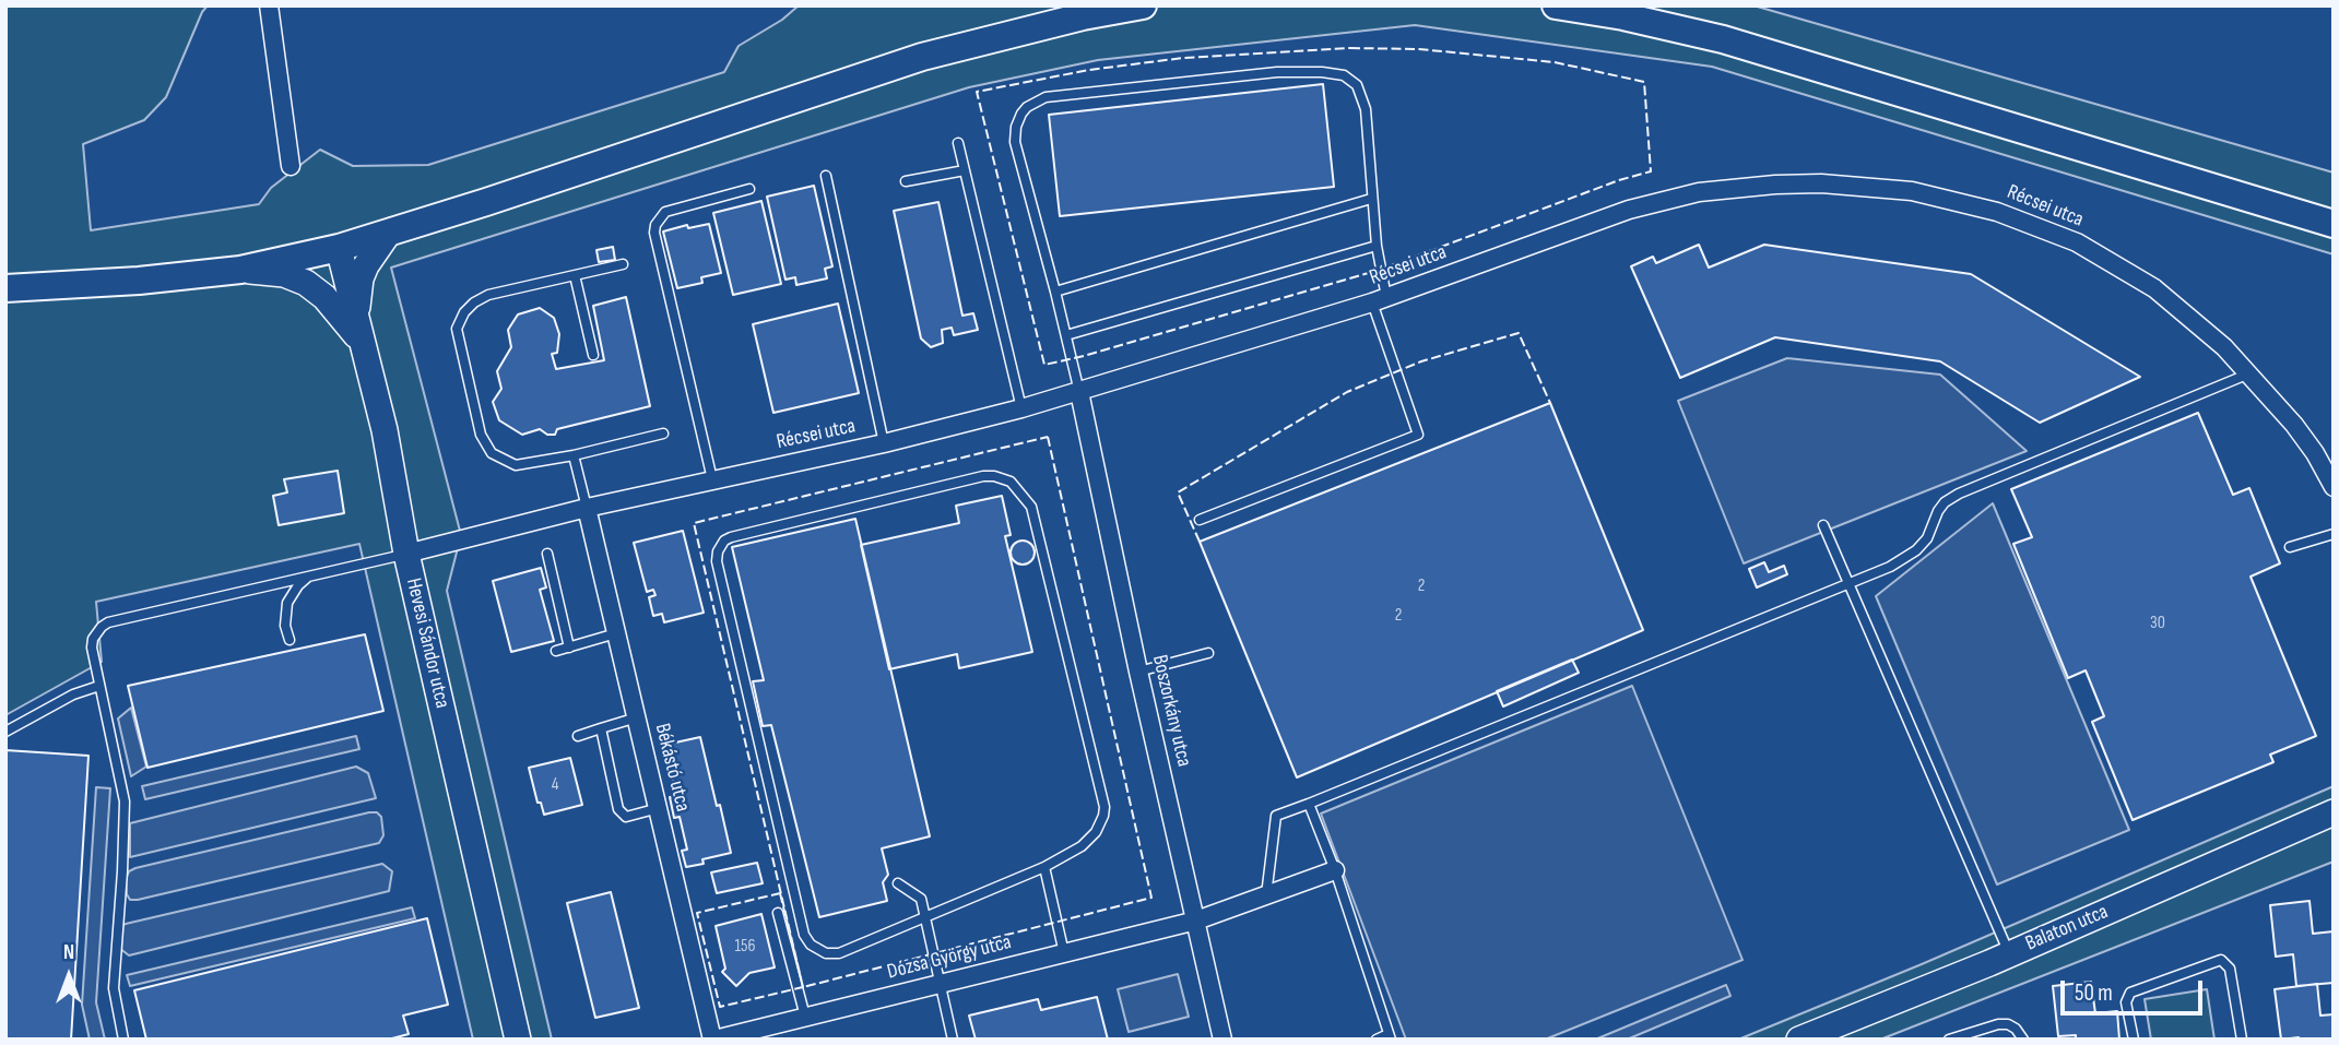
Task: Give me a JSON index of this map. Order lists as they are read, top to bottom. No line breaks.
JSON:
{"streets":{"main road":["Hevesi Sándor utca","Balaton utca"],"street":["Récsei utca","Boszorkány utca","Békástó utca","Dózsa György utca"]},"crossings":[["Récsei utca","Hevesi Sándor utca"],["Récsei utca","Boszorkány utca"],["Récsei utca","Békástó utca"],["Boszorkány utca","Dózsa György utca"],["Békástó utca","Dózsa György utca"]],"house_numbers":["2","2","30","4","156"],"scale_bar":"50 m","north":"top"}
